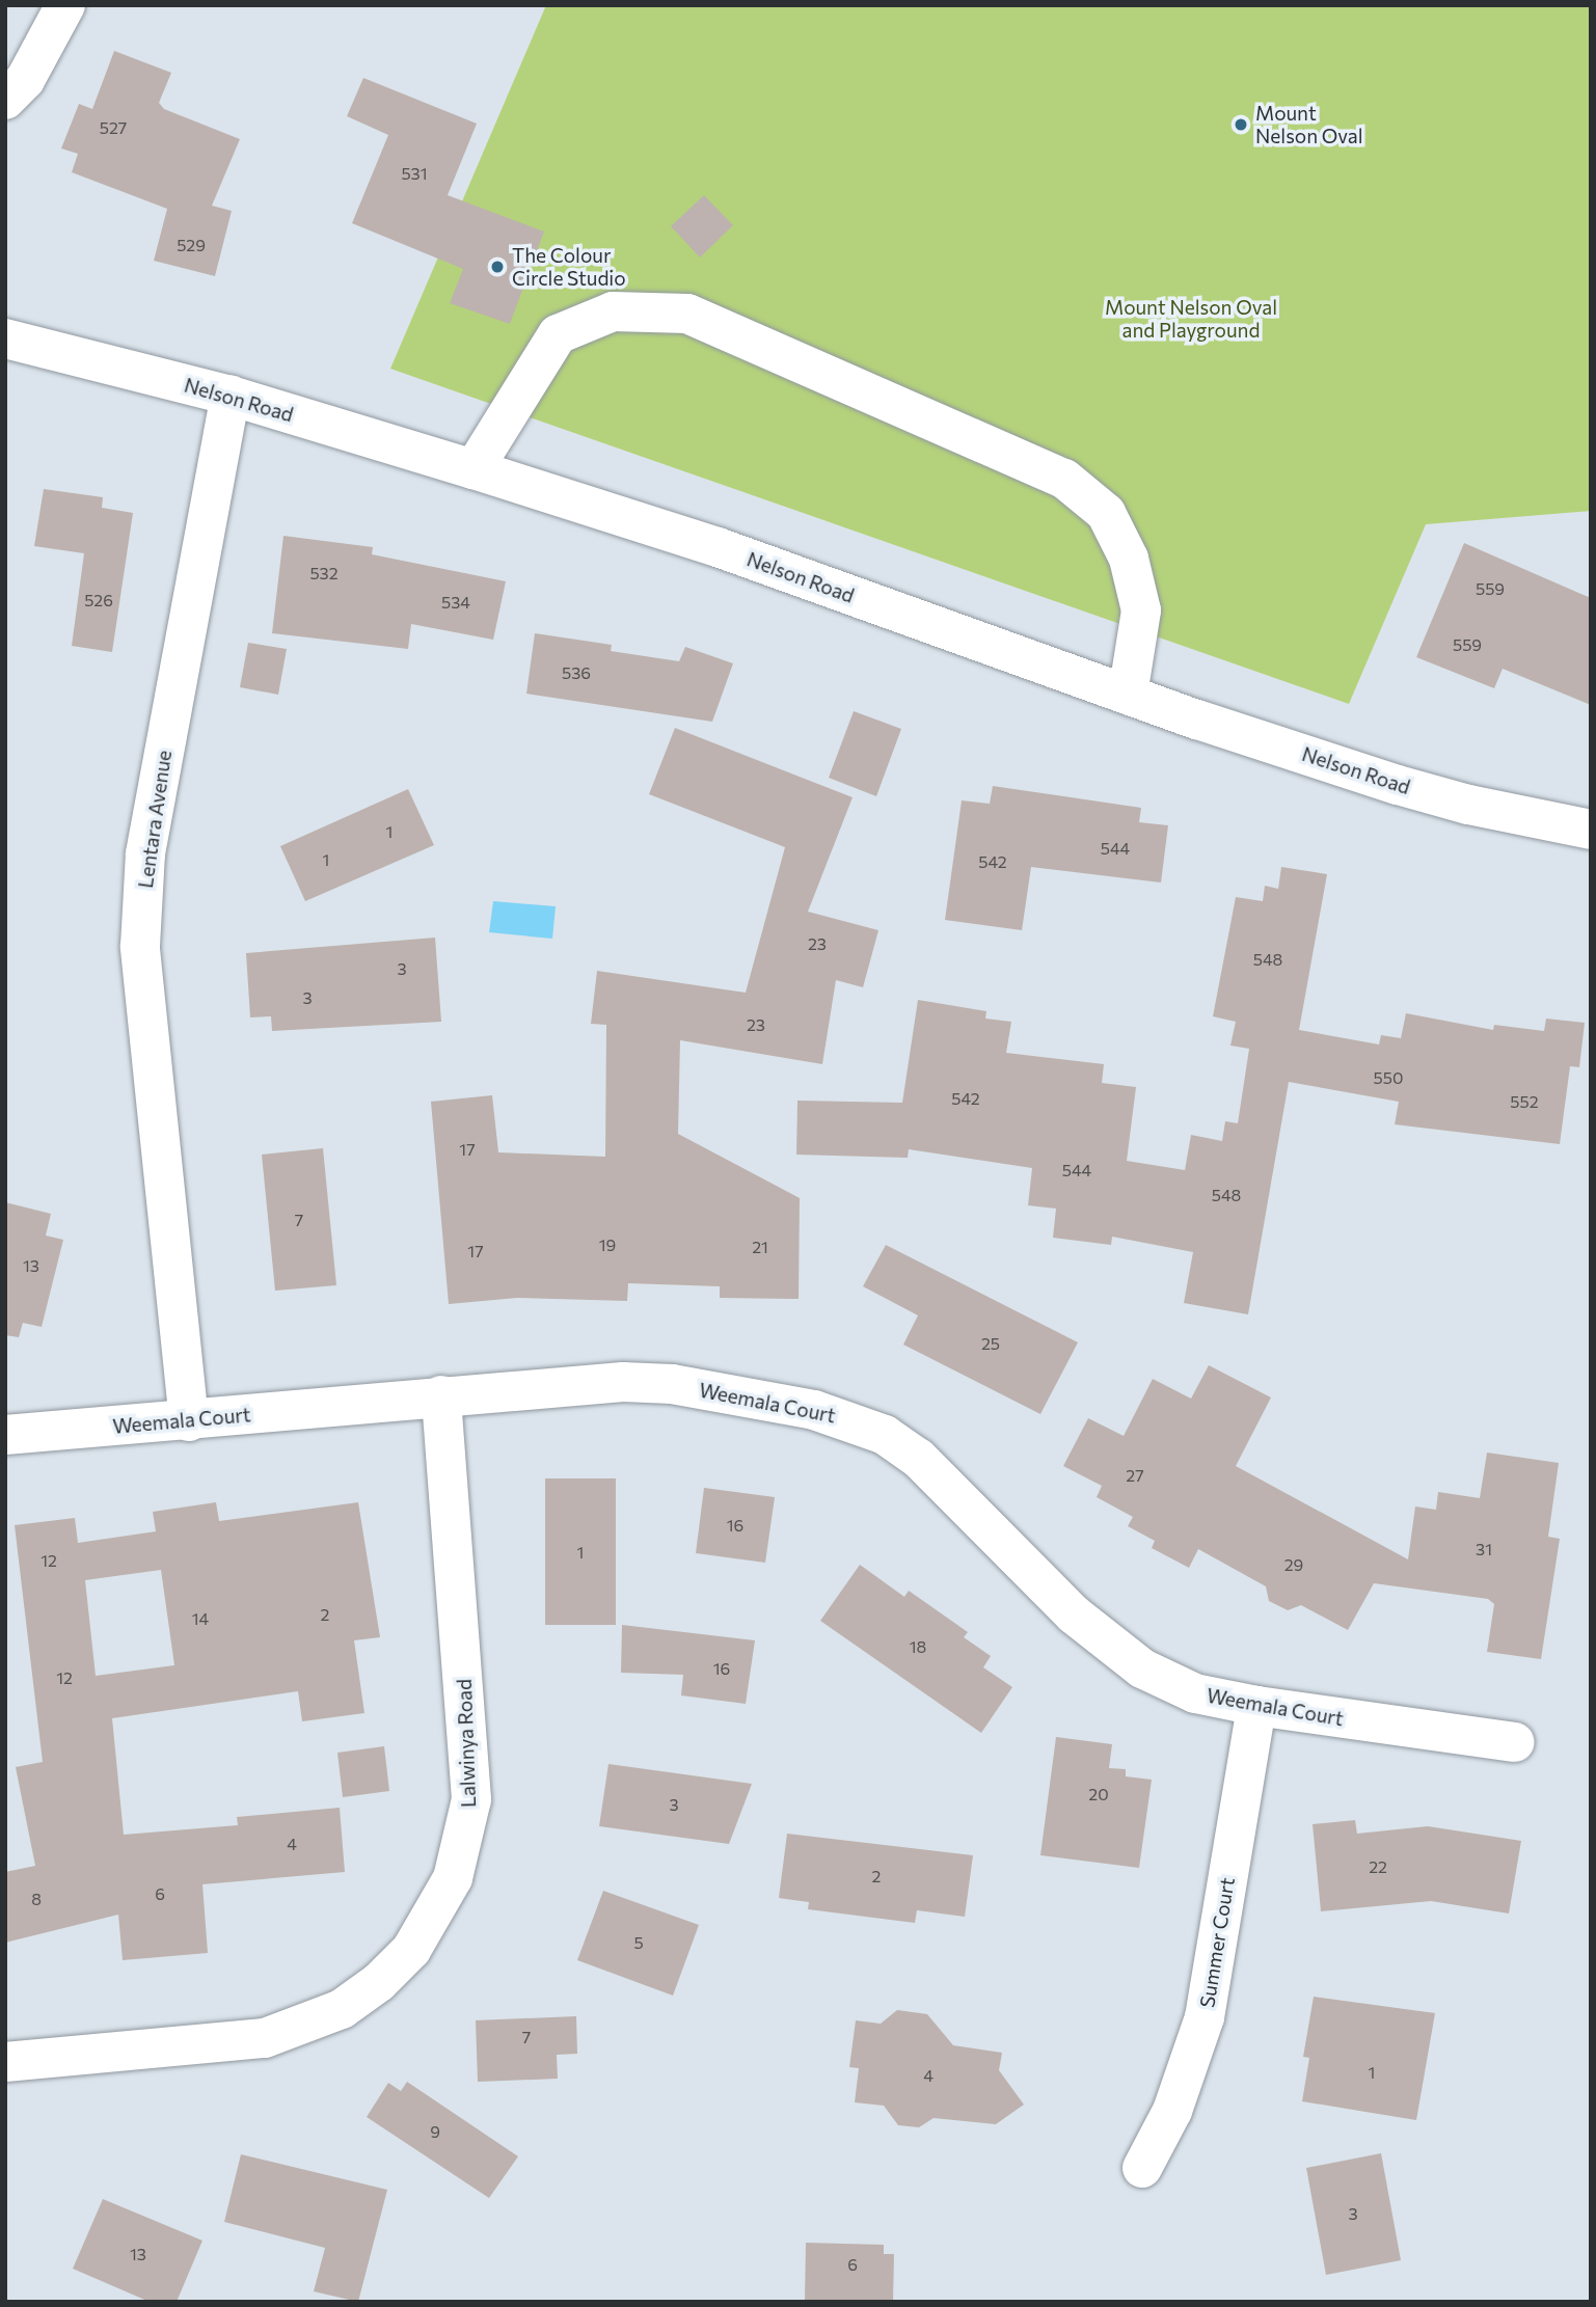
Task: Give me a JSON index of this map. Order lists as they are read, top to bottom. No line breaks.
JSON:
{"streets":{"street":["Nelson Road","Lentara Avenue","Weemala Court","Lalwinya Road","Summer Court"]},"crossings":[["Nelson Road","Lentara Avenue"],["Lentara Avenue","Weemala Court"],["Weemala Court","Lalwinya Road"],["Weemala Court","Summer Court"]],"parks":["Mount Nelson Oval and Playground"],"places":["Mount Nelson Oval","The Colour Circle Studio"],"house_numbers":["527","531","529","532","559","526","534","559","536","1","544","1","542","23","548","3","3","23","550","542","552","17","544","548","7","19","21","17","13","25","27","16","31","1","12","29","2","14","18","16","12","20","3","4","22","2","6","8","5","7","1","4","9","3","13","6"]}
